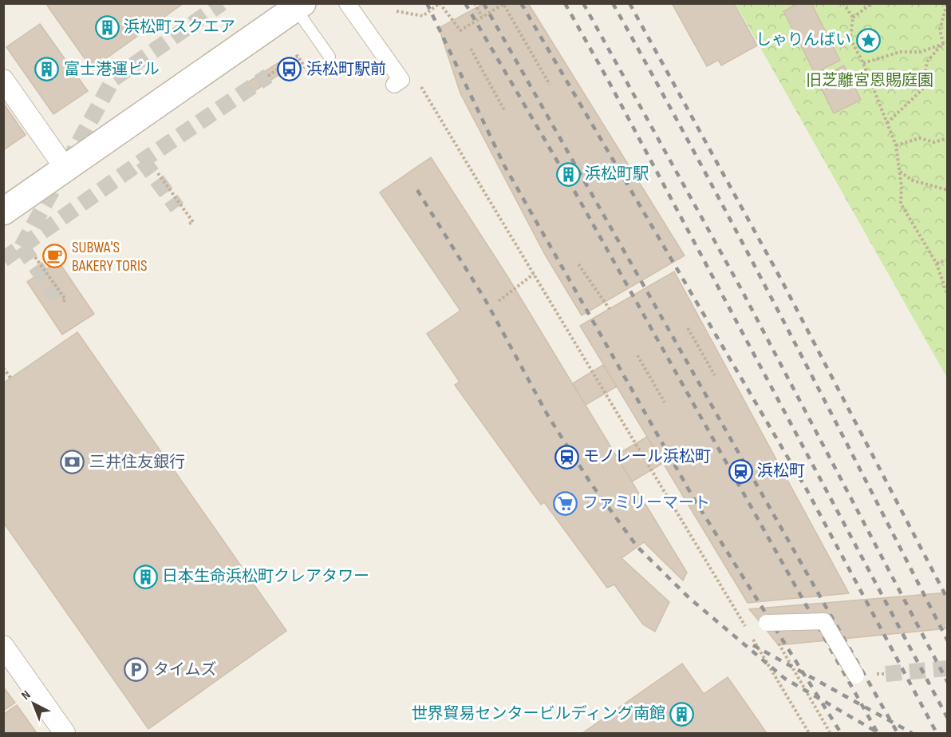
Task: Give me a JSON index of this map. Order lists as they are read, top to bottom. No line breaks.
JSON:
{"parks":["旧芝離宮恩賜庭園"],"places":{"building":["浜松町スクエア","富士港運ビル","浜松町駅","日本生命浜松町クレアタワー","世界貿易センタービルディング南館"],"place":["しゃりんばい"],"bus stop":["浜松町駅前"],"cafe":["SUBWA'S BAKERY TORIS"],"station":["モノレール浜松町","浜松町"],"bank":["三井住友銀行"],"supermarket":["ファミリーマート"],"parking":["タイムズ"]},"north":"top left"}
